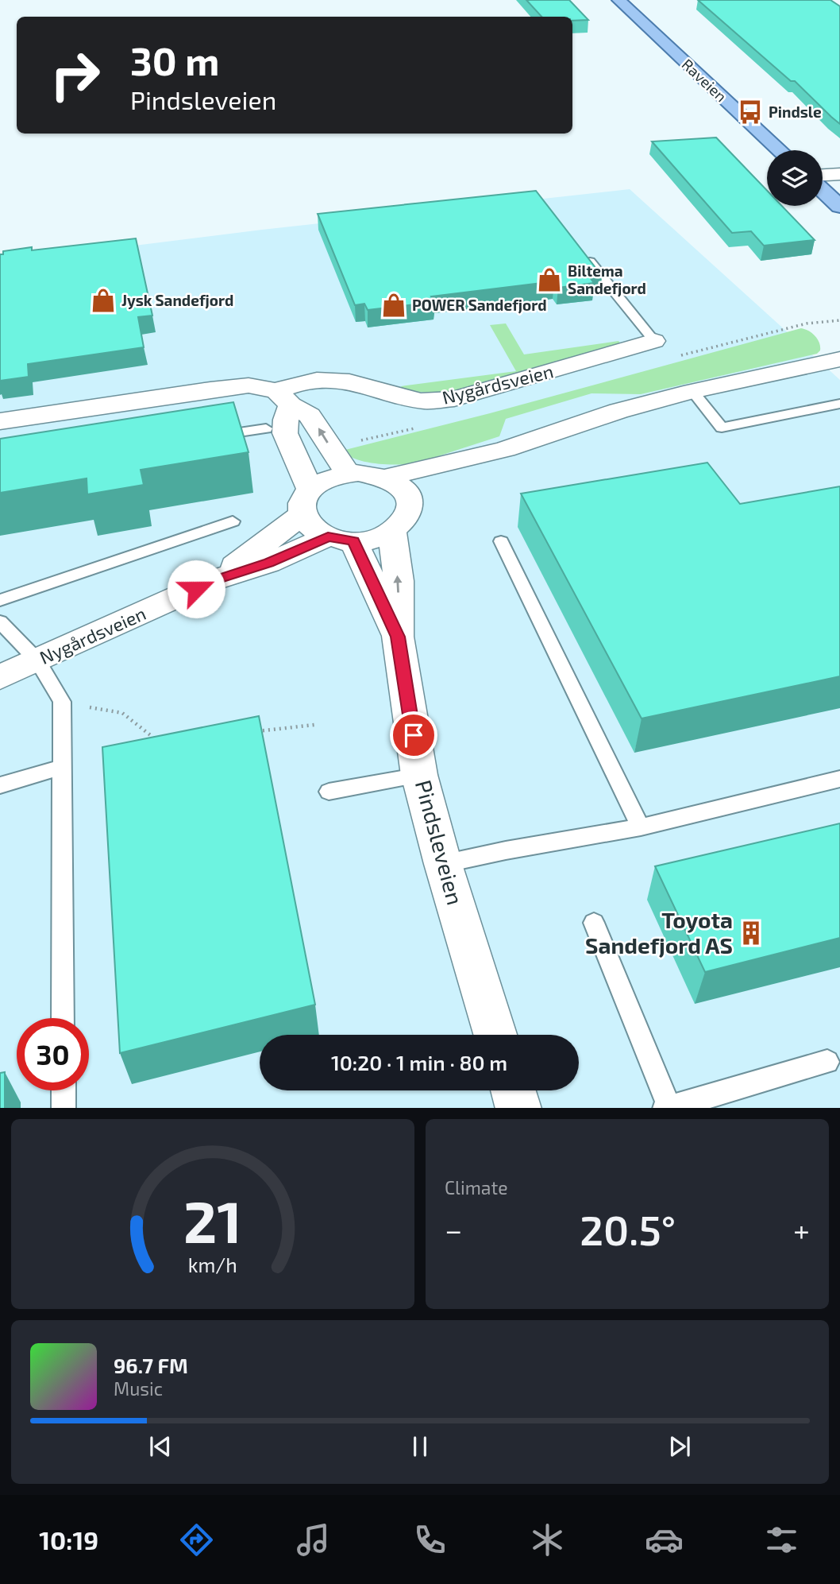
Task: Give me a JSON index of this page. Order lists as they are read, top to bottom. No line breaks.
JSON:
{"streets":{"main road":["Raveien"],"street":["Nygårdsveien","Pindsleveien"]},"crossings":[["Nygårdsveien","Pindsleveien"]],"places":{"bus stop":["Pindsle"],"shop":["Biltema Sandefjord","Jysk Sandefjord","POWER Sandefjord"],"building":["Toyota Sandefjord AS"]},"page":{"turn":["30 m","Pindsleveien"],"limit":"30","trip":"10:20 · 1 min · 80 m","tile":"Climate","heat":["−","20.5°","+"],"song":["96.7 FM","Music"],"tabs":"10:19","gauge":["21","km/h"]}}
